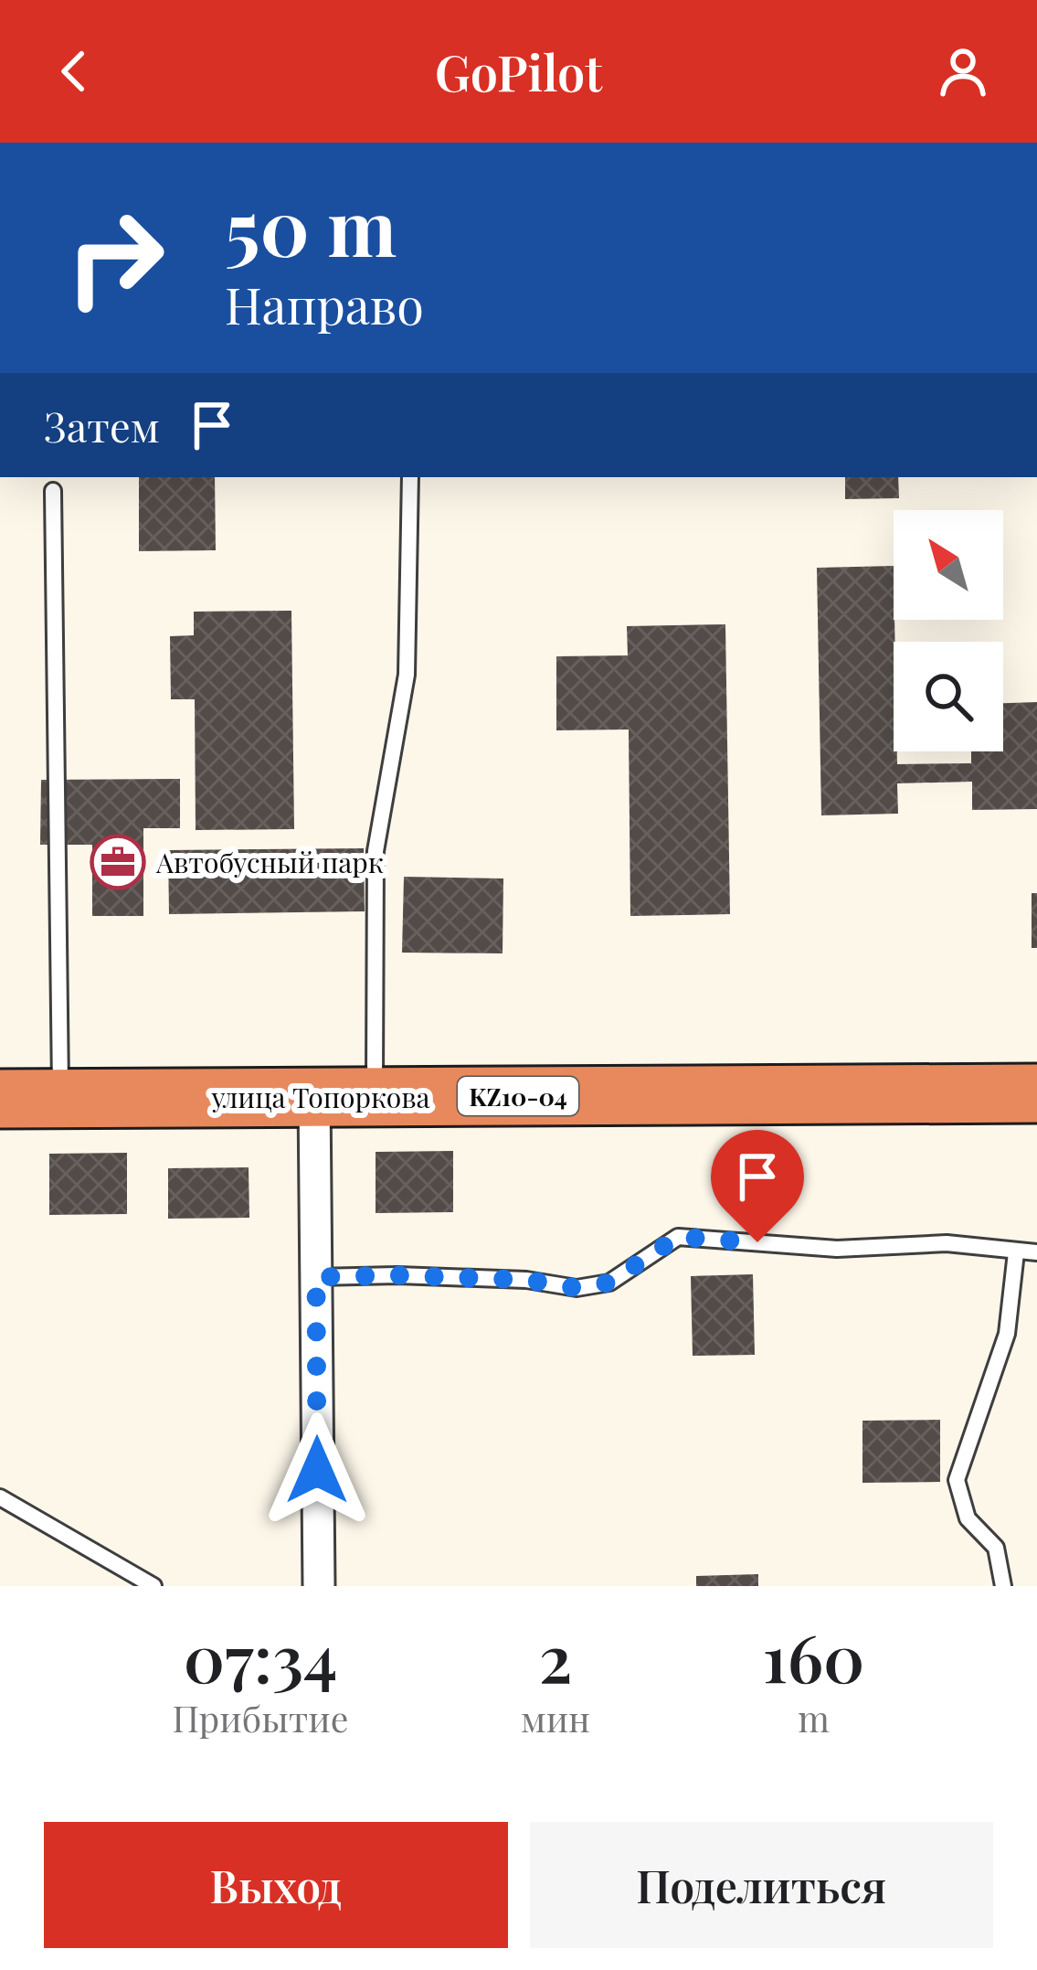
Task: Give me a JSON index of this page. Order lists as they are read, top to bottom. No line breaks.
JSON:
{"streets":{"highway":["KZ10-04","улица Топоркова"]},"places":{"office":["Автобусный парк"]},"north":"top left","page":{"header":"GoPilot","turn":["50 m","Направо"],"then":"Затем","eta":["07:34","Прибытие","2","мин","160","m"],"buttons":["Выход","Поделиться"]}}
